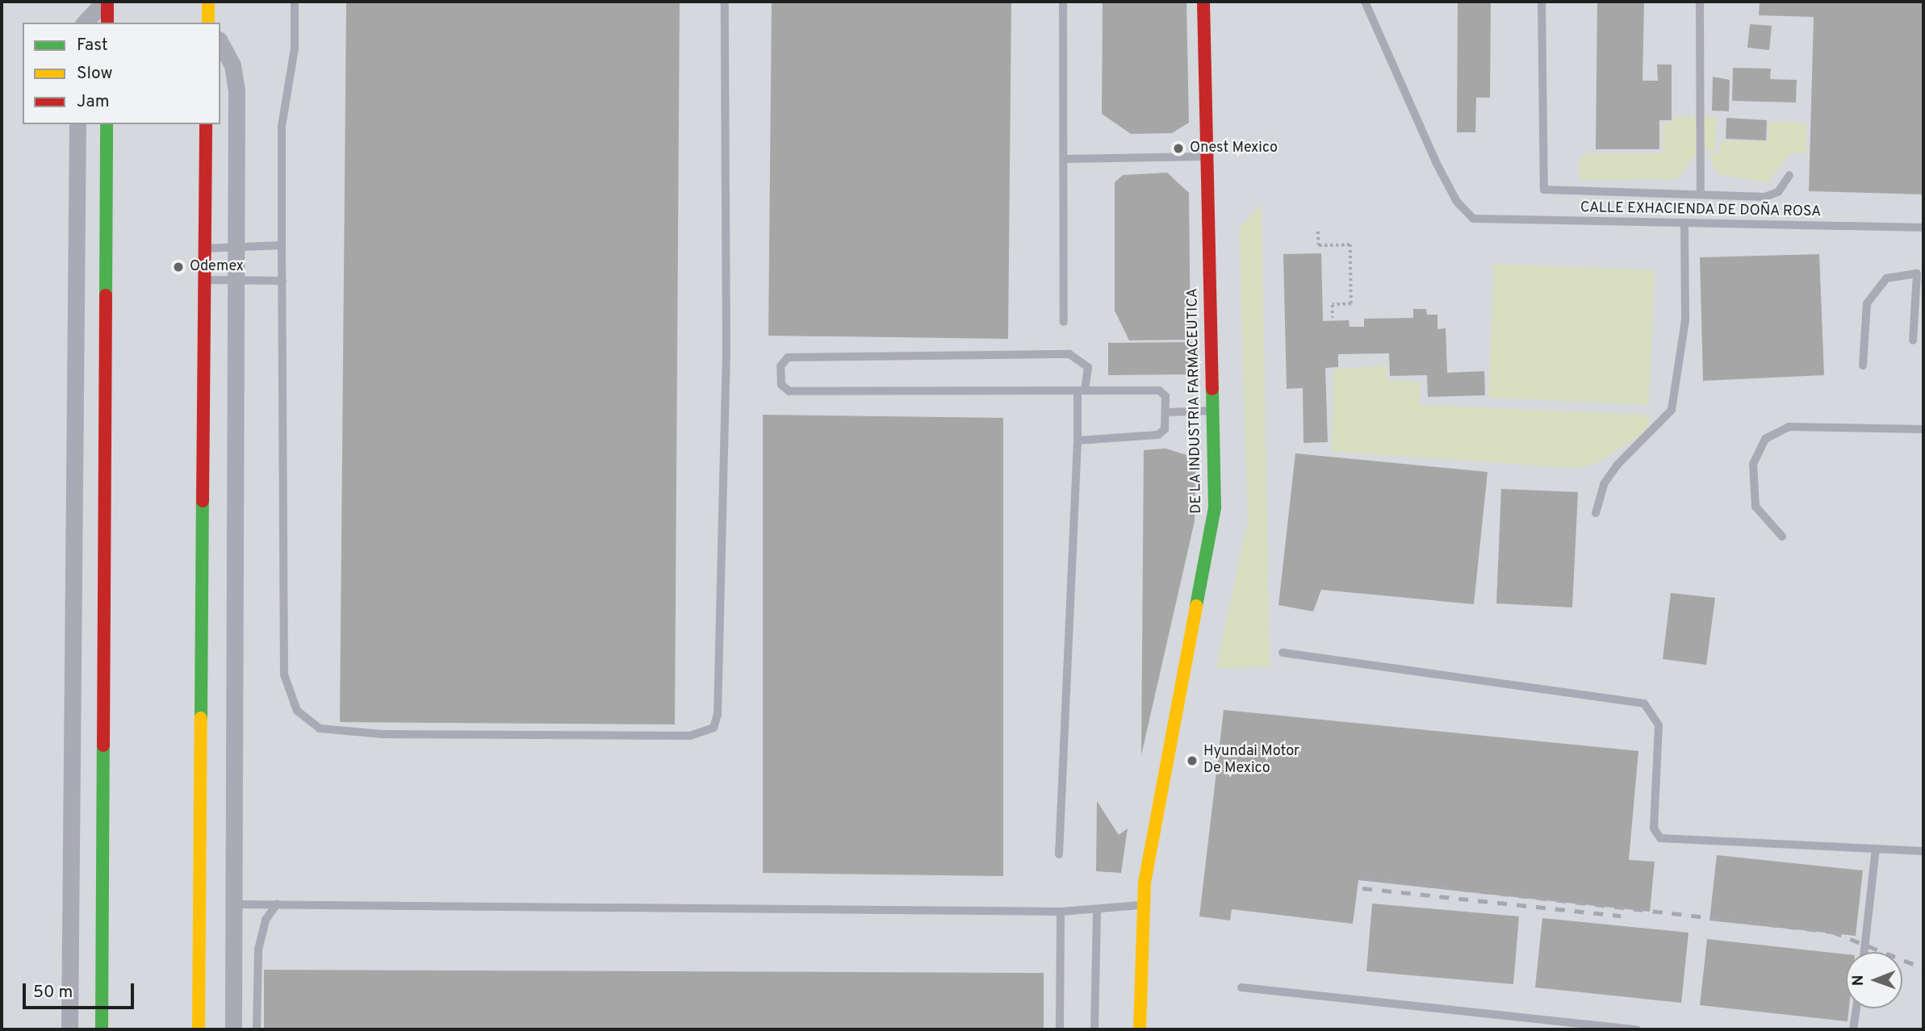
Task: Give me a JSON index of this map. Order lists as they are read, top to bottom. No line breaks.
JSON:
{"streets":{"main road":["DE LA INDUSTRIA FARMACEUTICA"],"lane":["CALLE EXHACIENDA DE DOÑA ROSA"]},"places":["Onest Mexico","Odemex","Hyundai Motor De Mexico"],"legend":["Fast","Slow","Jam"],"scale_bar":"50 m","north":"left"}
